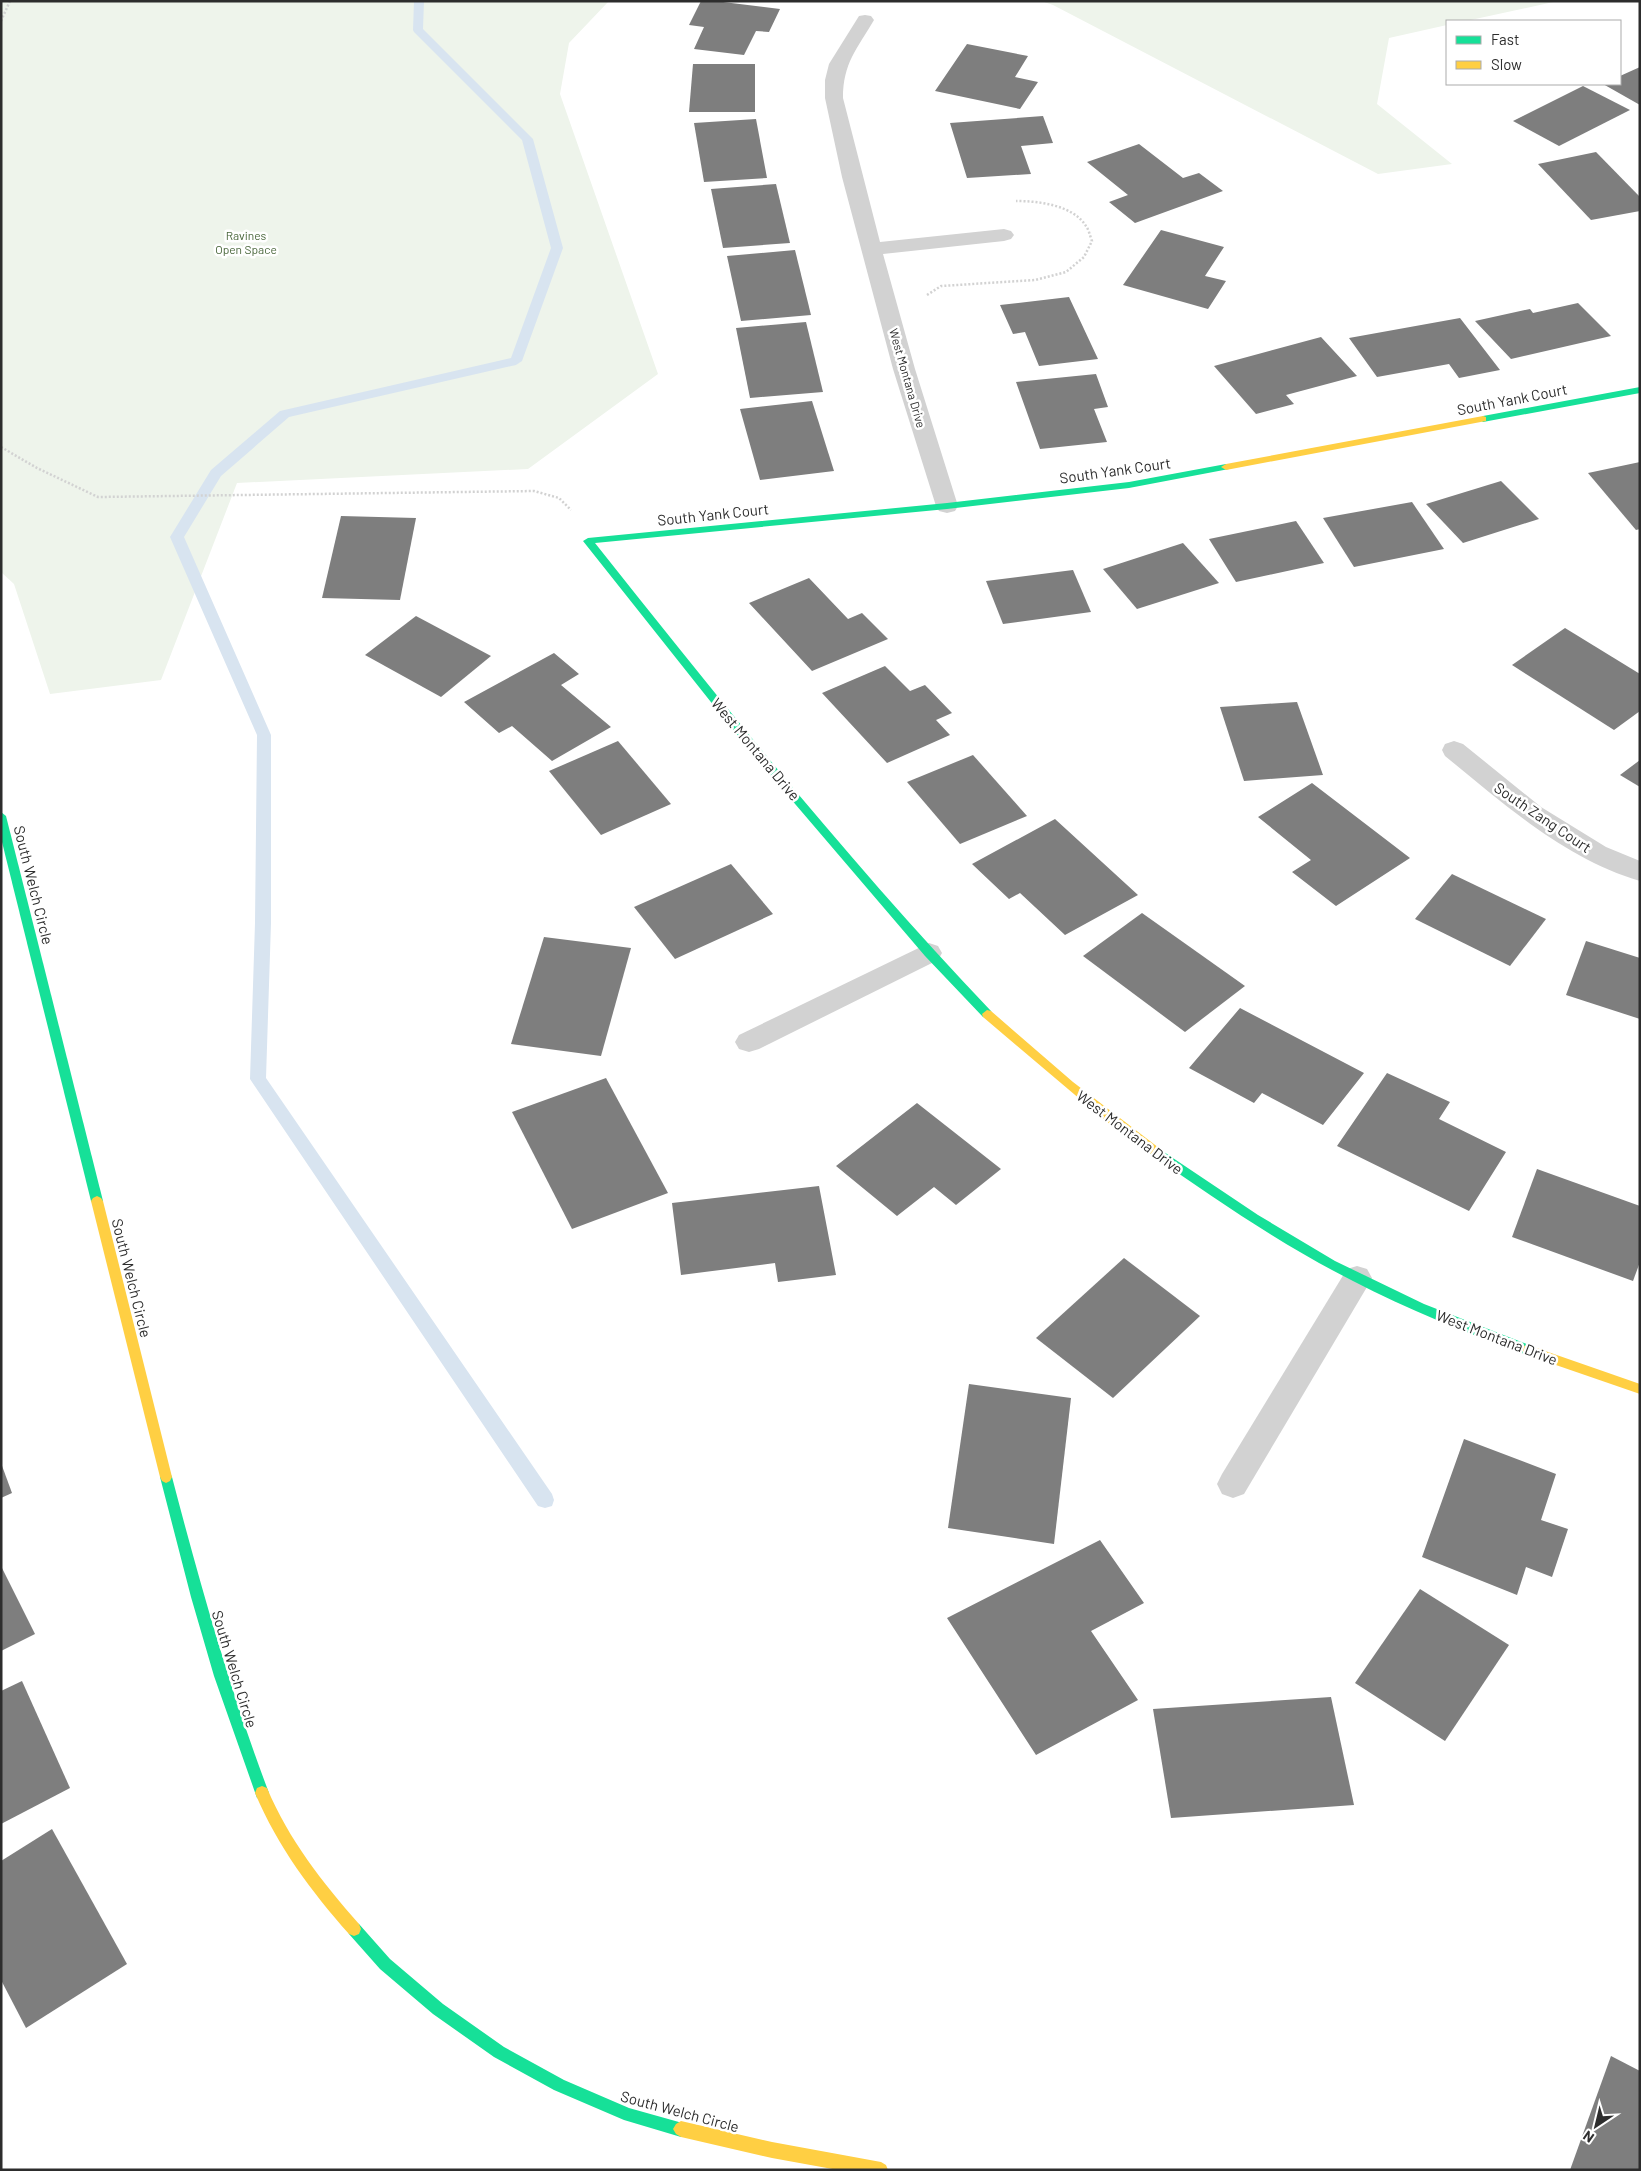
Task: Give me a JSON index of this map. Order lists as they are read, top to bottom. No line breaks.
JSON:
{"streets":{"street":["West Montana Drive","South Yank Court","South Zang Court","South Welch Circle"]},"crossings":[["West Montana Drive","South Yank Court"]],"parks":["Ravines Open Space"],"legend":["Fast","Slow"],"north":"bottom left"}
